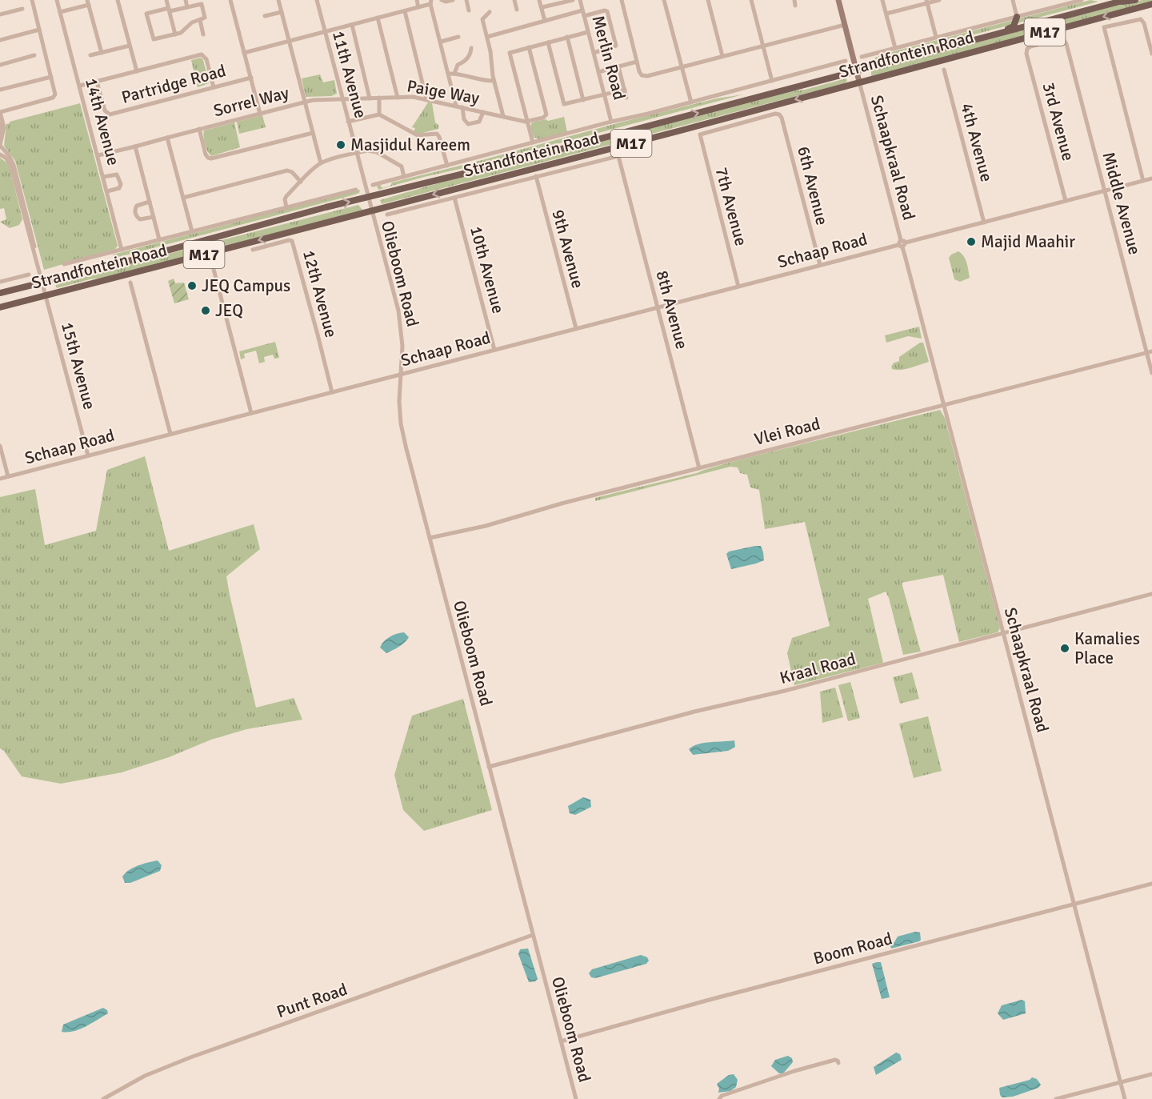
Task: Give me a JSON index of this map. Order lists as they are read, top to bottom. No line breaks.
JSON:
{"streets":{"main road":["M17","Strandfontein Road"],"street":["Merlin Road","11th Avenue","Partridge Road","Paige Way","Sorrel Way","14th Avenue","3rd Avenue","4th Avenue","Schaapkraal Road","6th Avenue","Middle Avenue","7th Avenue","9th Avenue","Schaap Road","10th Avenue","Olieboom Road","12th Avenue","8th Avenue","15th Avenue","Vlei Road","Kraal Road","Boom Road","Punt Road"]},"crossings":[["Strandfontein Road","Merlin Road"],["Strandfontein Road","11th Avenue"],["Strandfontein Road","14th Avenue"],["Strandfontein Road","Schaapkraal Road"],["Strandfontein Road","Olieboom Road"],["Strandfontein Road","15th Avenue"],["11th Avenue","Paige Way"],["11th Avenue","Sorrel Way"],["11th Avenue","Olieboom Road"],["Paige Way","Sorrel Way"],["Sorrel Way","14th Avenue"],["3rd Avenue","Middle Avenue"],["3rd Avenue","Schaap Road"],["4th Avenue","Schaap Road"],["Schaapkraal Road","Schaap Road"],["Schaapkraal Road","Vlei Road"],["Schaapkraal Road","Kraal Road"],["Schaapkraal Road","Boom Road"],["6th Avenue","7th Avenue"],["6th Avenue","Schaap Road"],["Middle Avenue","Schaap Road"],["Middle Avenue","Vlei Road"],["7th Avenue","Schaap Road"],["9th Avenue","Schaap Road"],["9th Avenue","8th Avenue"],["Schaap Road","10th Avenue"],["Schaap Road","Olieboom Road"],["Schaap Road","12th Avenue"],["Schaap Road","8th Avenue"],["Schaap Road","15th Avenue"],["Olieboom Road","Vlei Road"],["Olieboom Road","Kraal Road"],["Olieboom Road","Boom Road"],["Olieboom Road","Punt Road"],["8th Avenue","Vlei Road"]],"places":["Masjidul Kareem","Majid Maahir","JEQ Campus","JEQ","Kamalies Place"]}
